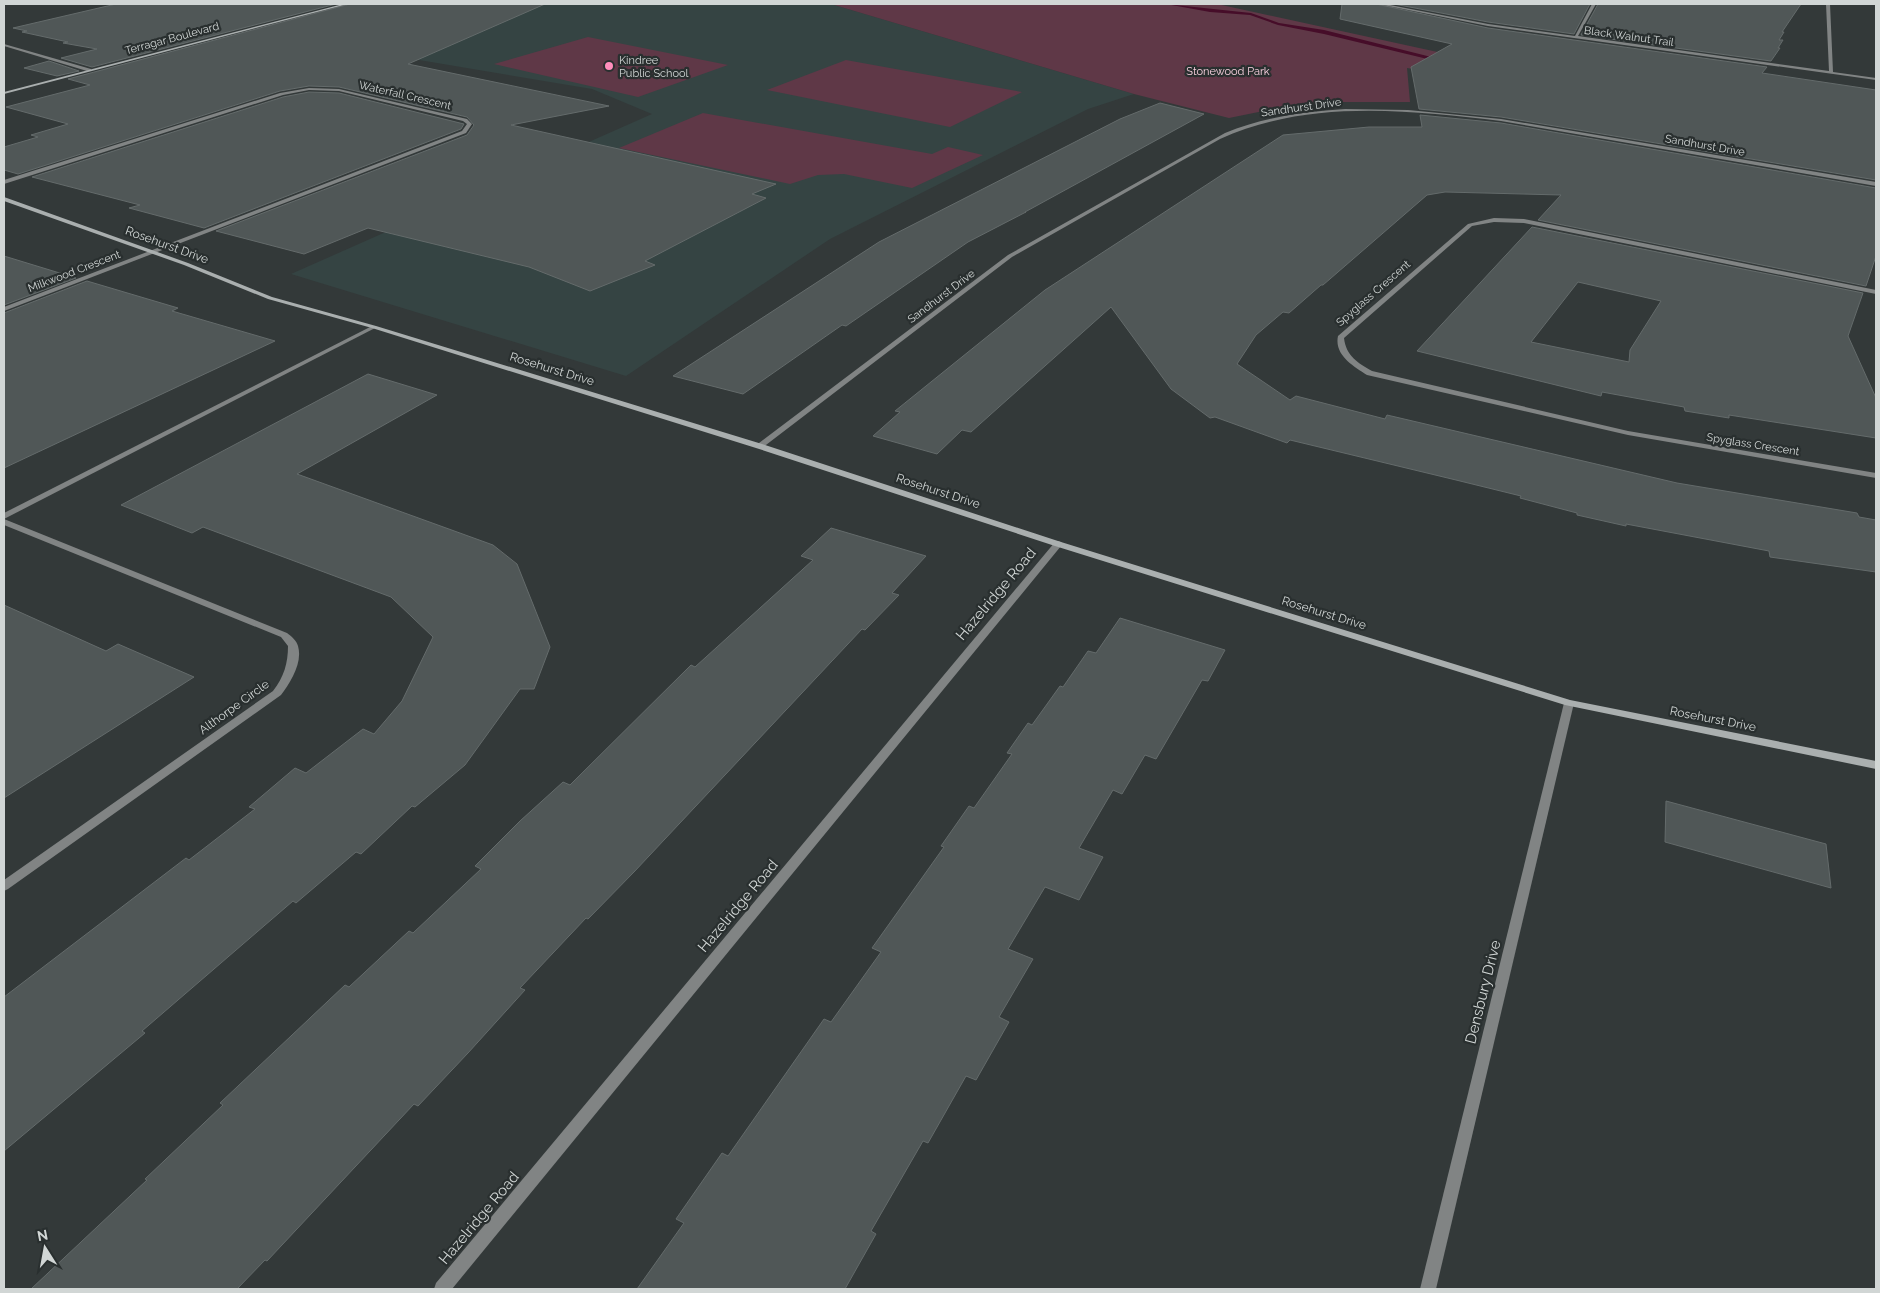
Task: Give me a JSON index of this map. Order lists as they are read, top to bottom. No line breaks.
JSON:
{"streets":{"street":["Black Walnut Trail","Terragar Boulevard","Waterfall Crescent","Sandhurst Drive","Rosehurst Drive","Milkwood Crescent","Spyglass Crescent","Hazelridge Road","Althorpe Circle","Densbury Drive"]},"crossings":[["Waterfall Crescent","Rosehurst Drive"],["Waterfall Crescent","Milkwood Crescent"],["Sandhurst Drive","Rosehurst Drive"],["Rosehurst Drive","Milkwood Crescent"],["Rosehurst Drive","Hazelridge Road"],["Rosehurst Drive","Densbury Drive"]],"parks":["Stonewood Park"],"places":["Kindree Public School"],"north":"top"}
